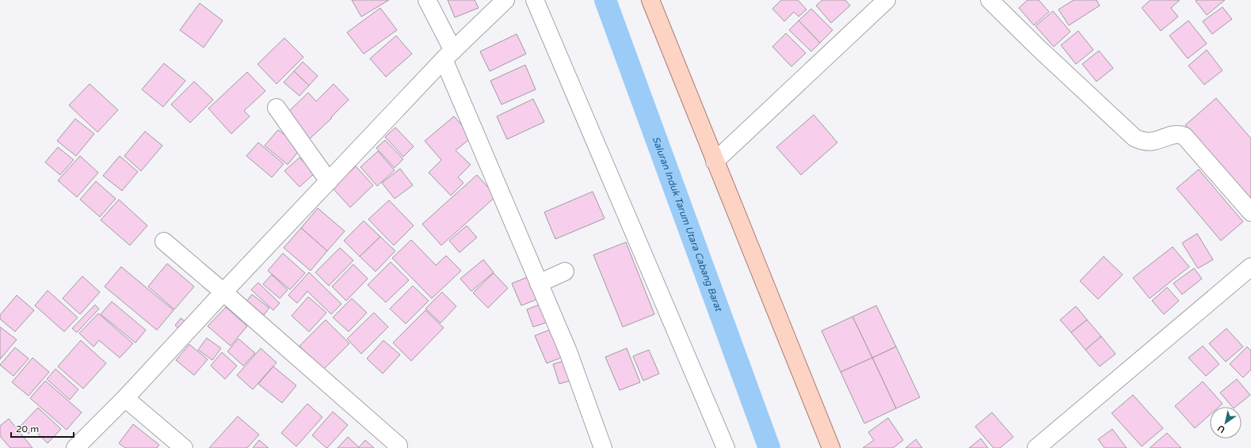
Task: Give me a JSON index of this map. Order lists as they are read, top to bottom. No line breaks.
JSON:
{"water":["Saluran Induk Tarum Utara Cabang Barat"],"scale_bar":"20 m","north":"bottom left"}
